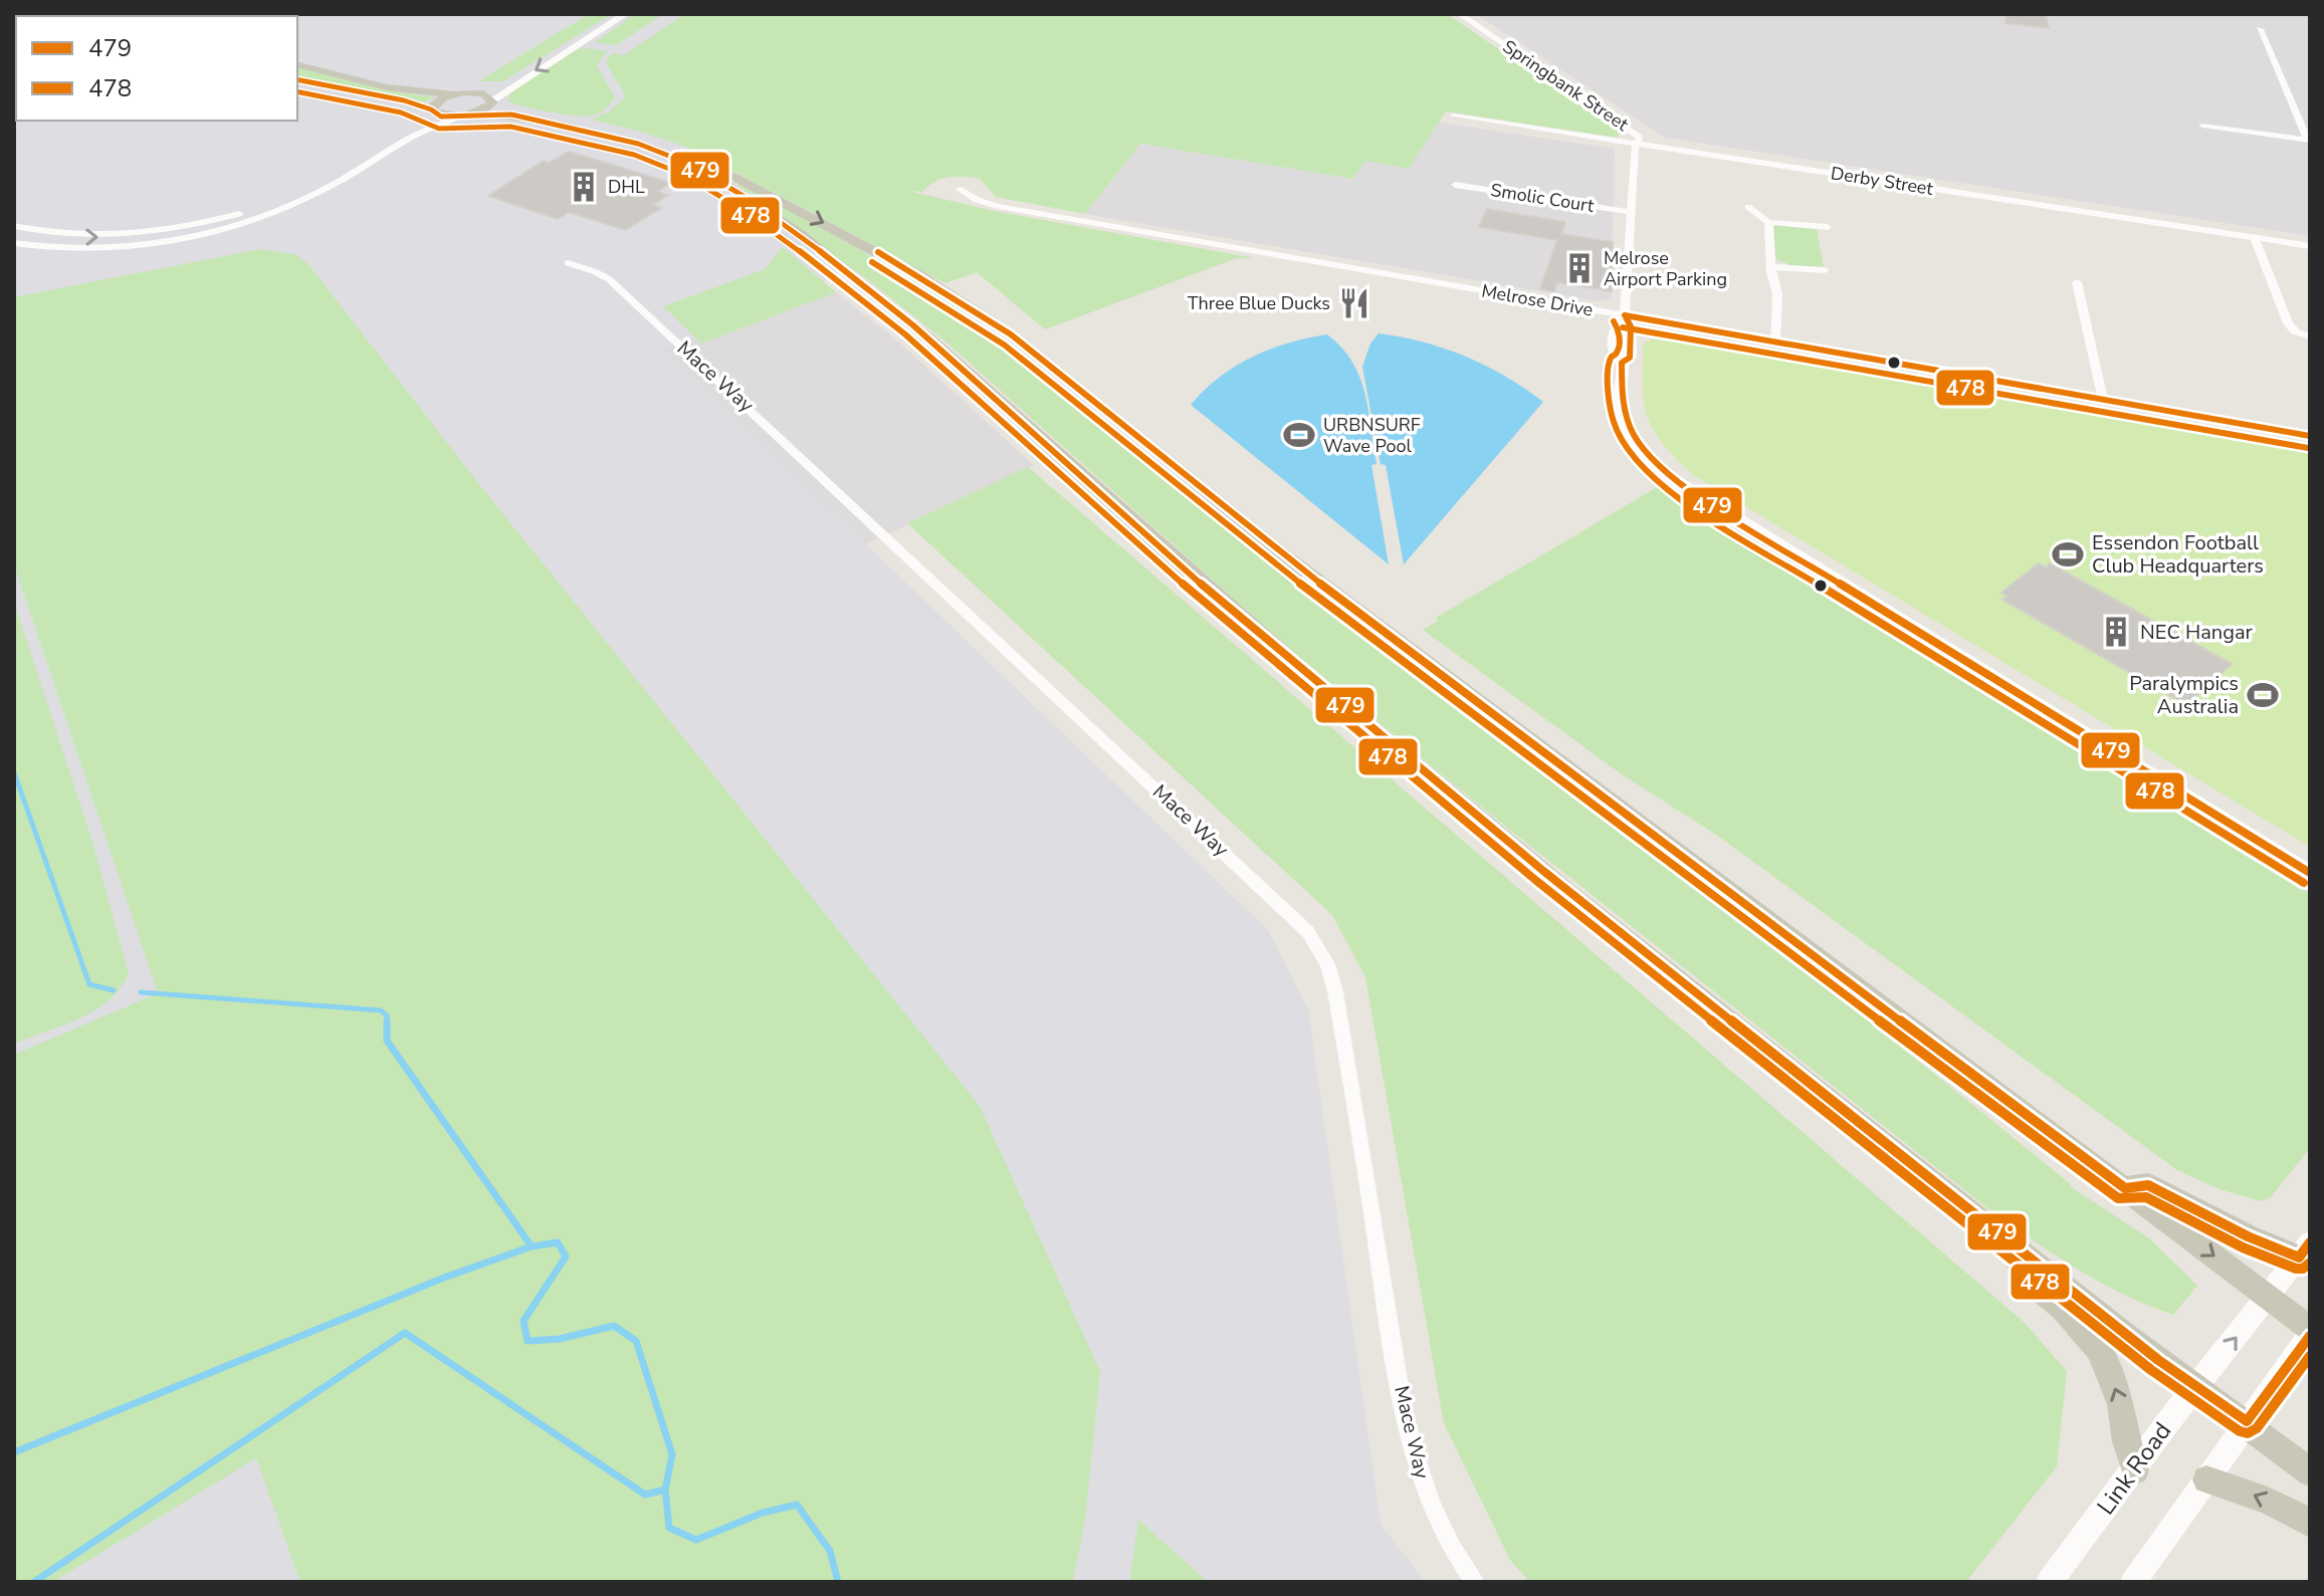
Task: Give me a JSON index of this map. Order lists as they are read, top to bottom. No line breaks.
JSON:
{"streets":{"street":["Springbank Street","Derby Street","Smolic Court","Melrose Drive","Mace Way","Link Road"]},"crossings":[["Springbank Street","Derby Street"],["Springbank Street","Smolic Court"],["Springbank Street","Melrose Drive"]],"places":{"building":["DHL","Melrose Airport Parking","NEC Hangar"],"restaurant":["Three Blue Ducks"],"sports":["URBNSURF Wave Pool","Essendon Football Club Headquarters","Paralympics Australia"]},"lines":["transit line 479","transit line 478"],"legend":["479","478"]}
